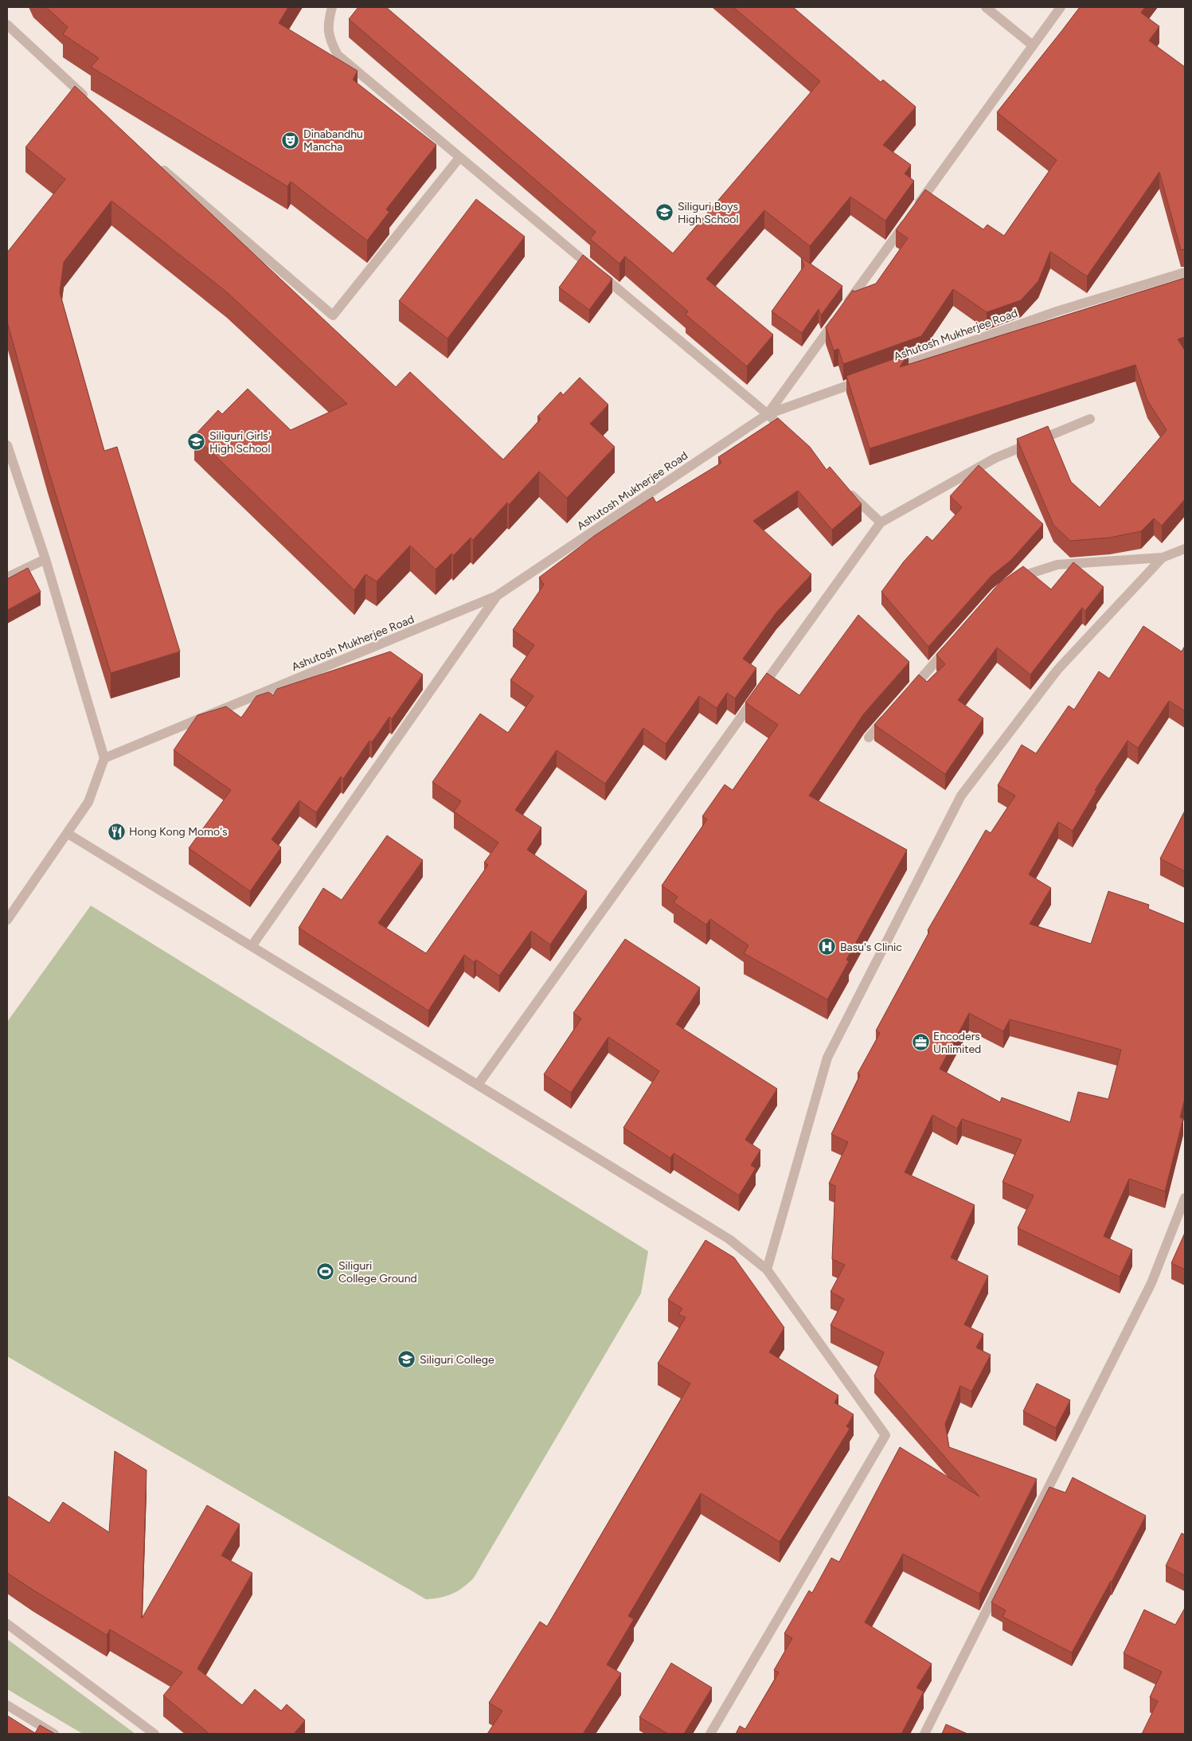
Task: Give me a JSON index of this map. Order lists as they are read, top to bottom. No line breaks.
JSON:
{"streets":{"street":["Ashutosh Mukherjee Road"]},"places":{"theatre":["Dinabandhu Mancha"],"school or university":["Siliguri Boys High School","Siliguri Girls' High School","Siliguri College"],"restaurant":["Hong Kong Momo's"],"hospital":["Basu's Clinic"],"office":["Encoders Unlimited"],"sports":["Siliguri College Ground"]}}
